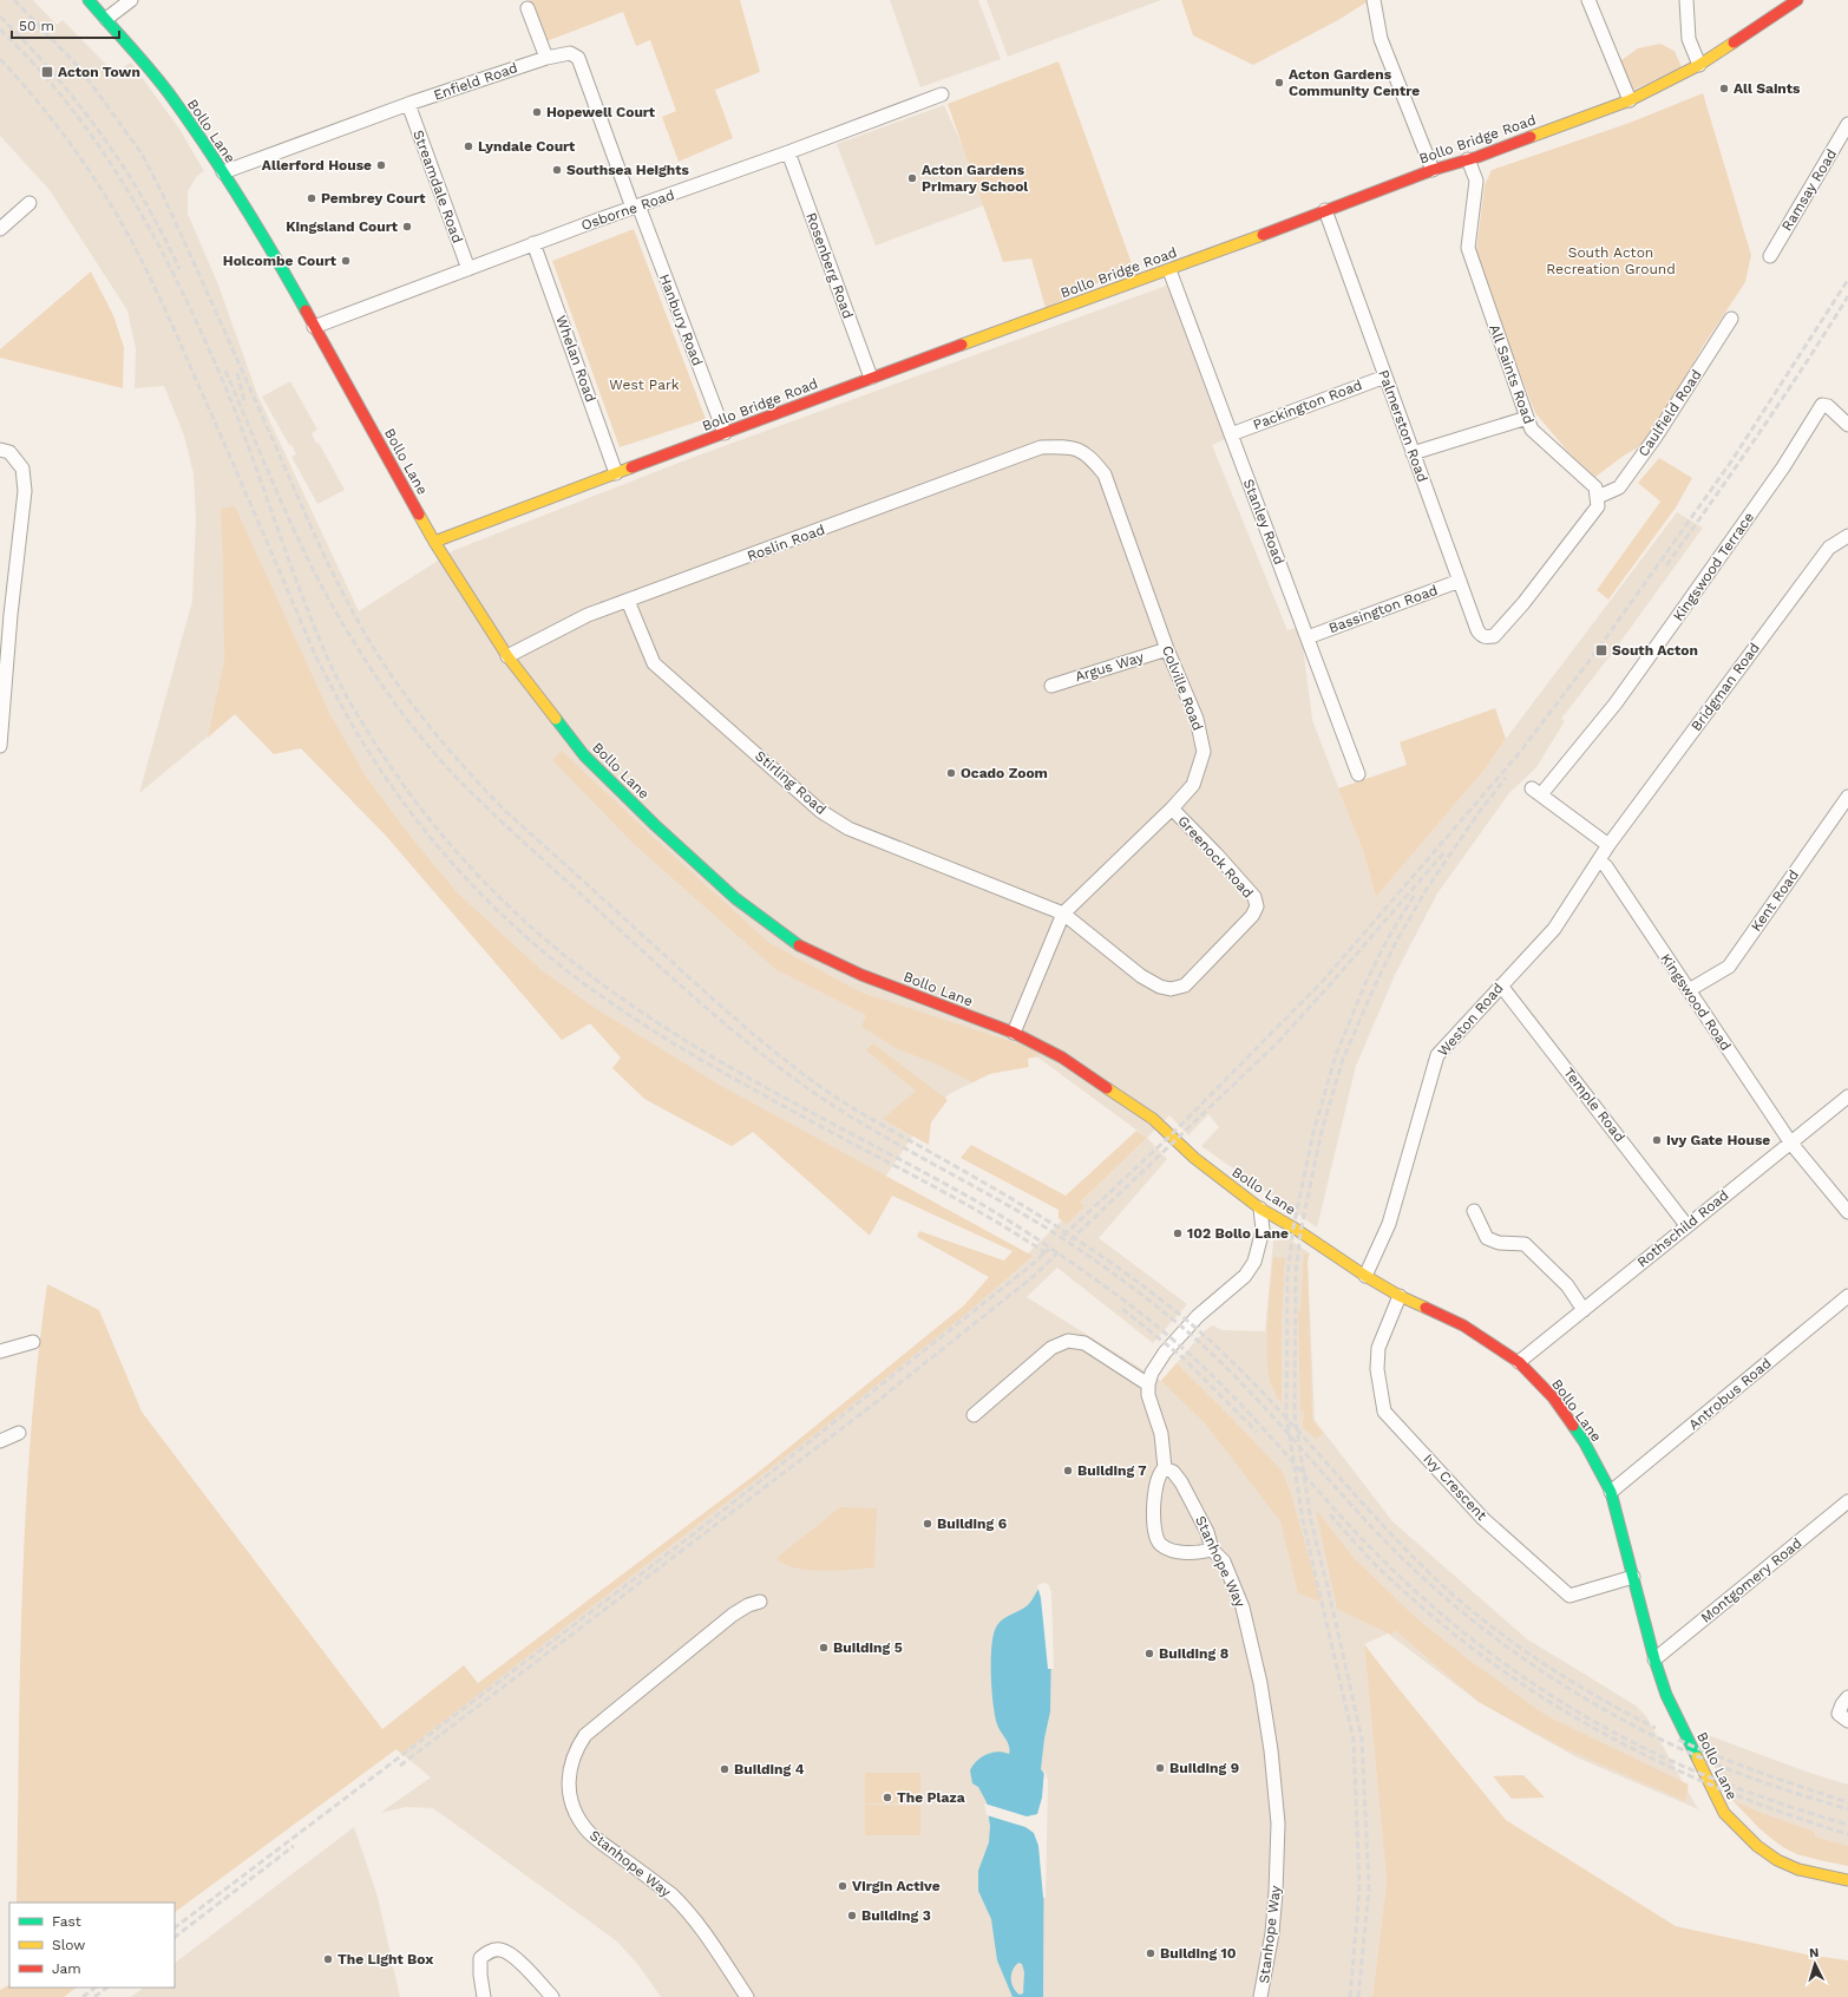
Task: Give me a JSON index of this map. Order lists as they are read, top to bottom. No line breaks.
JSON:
{"streets":{"street":["Enfield Road","Bollo Lane","Bollo Bridge Road","Streamdale Road","Ramsay Road","Osborne Road","Rosenberg Road","Hanbury Road","Whelan Road","All Saints Road","Packington Road","Caulfield Road","Palmerston Road","Stanley Road","Roslin Road","Kingswood Terrace","Bassington Road","Argus Way","Bridgman Road","Colville Road","Stirling Road","Greenock Road","Kent Road","Kingswood Road","Weston Road","Temple Road","Rothschild Road","Antrobus Road","Ivy Crescent","Stanhope Way","Montgomery Road"]},"crossings":[["Enfield Road","Bollo Lane"],["Enfield Road","Streamdale Road"],["Enfield Road","Osborne Road"],["Enfield Road","Hanbury Road"],["Bollo Lane","Bollo Bridge Road"],["Bollo Lane","Osborne Road"],["Bollo Lane","Roslin Road"],["Bollo Lane","Colville Road"],["Bollo Lane","Weston Road"],["Bollo Lane","Rothschild Road"],["Bollo Lane","Antrobus Road"],["Bollo Lane","Ivy Crescent"],["Bollo Lane","Montgomery Road"],["Bollo Bridge Road","Rosenberg Road"],["Bollo Bridge Road","Hanbury Road"],["Bollo Bridge Road","Whelan Road"],["Bollo Bridge Road","All Saints Road"],["Bollo Bridge Road","Palmerston Road"],["Bollo Bridge Road","Stanley Road"],["Streamdale Road","Osborne Road"],["Osborne Road","Rosenberg Road"],["Osborne Road","Hanbury Road"],["Osborne Road","Whelan Road"],["All Saints Road","Caulfield Road"],["All Saints Road","Palmerston Road"],["Packington Road","Palmerston Road"],["Packington Road","Stanley Road"],["Caulfield Road","Palmerston Road"],["Palmerston Road","Bassington Road"],["Stanley Road","Bassington Road"],["Roslin Road","Colville Road"],["Roslin Road","Stirling Road"],["Kingswood Terrace","Bridgman Road"],["Kingswood Terrace","Weston Road"],["Argus Way","Colville Road"],["Bridgman Road","Weston Road"],["Colville Road","Stirling Road"],["Colville Road","Greenock Road"],["Stirling Road","Greenock Road"],["Kent Road","Kingswood Road"],["Kingswood Road","Weston Road"],["Kingswood Road","Rothschild Road"],["Weston Road","Temple Road"],["Temple Road","Rothschild Road"]],"parks":["South Acton Recreation Ground","West Park"],"places":{"transit":["Acton Town","South Acton"],"other":["Acton Gardens Community Centre","All Saints","Hopewell Court","Lyndale Court","Allerford House","Southsea Heights","Acton Gardens Primary School","Pembrey Court","Kingsland Court","Holcombe Court","Ocado Zoom","Ivy Gate House","102 Bollo Lane","Building 7","Building 6","Building 5","Building 8","Building 9","Building 4","The Plaza","Virgin Active","Building 3","Building 10","The Light Box"]},"legend":["Fast","Slow","Jam"],"scale_bar":"50 m","north":"top"}
